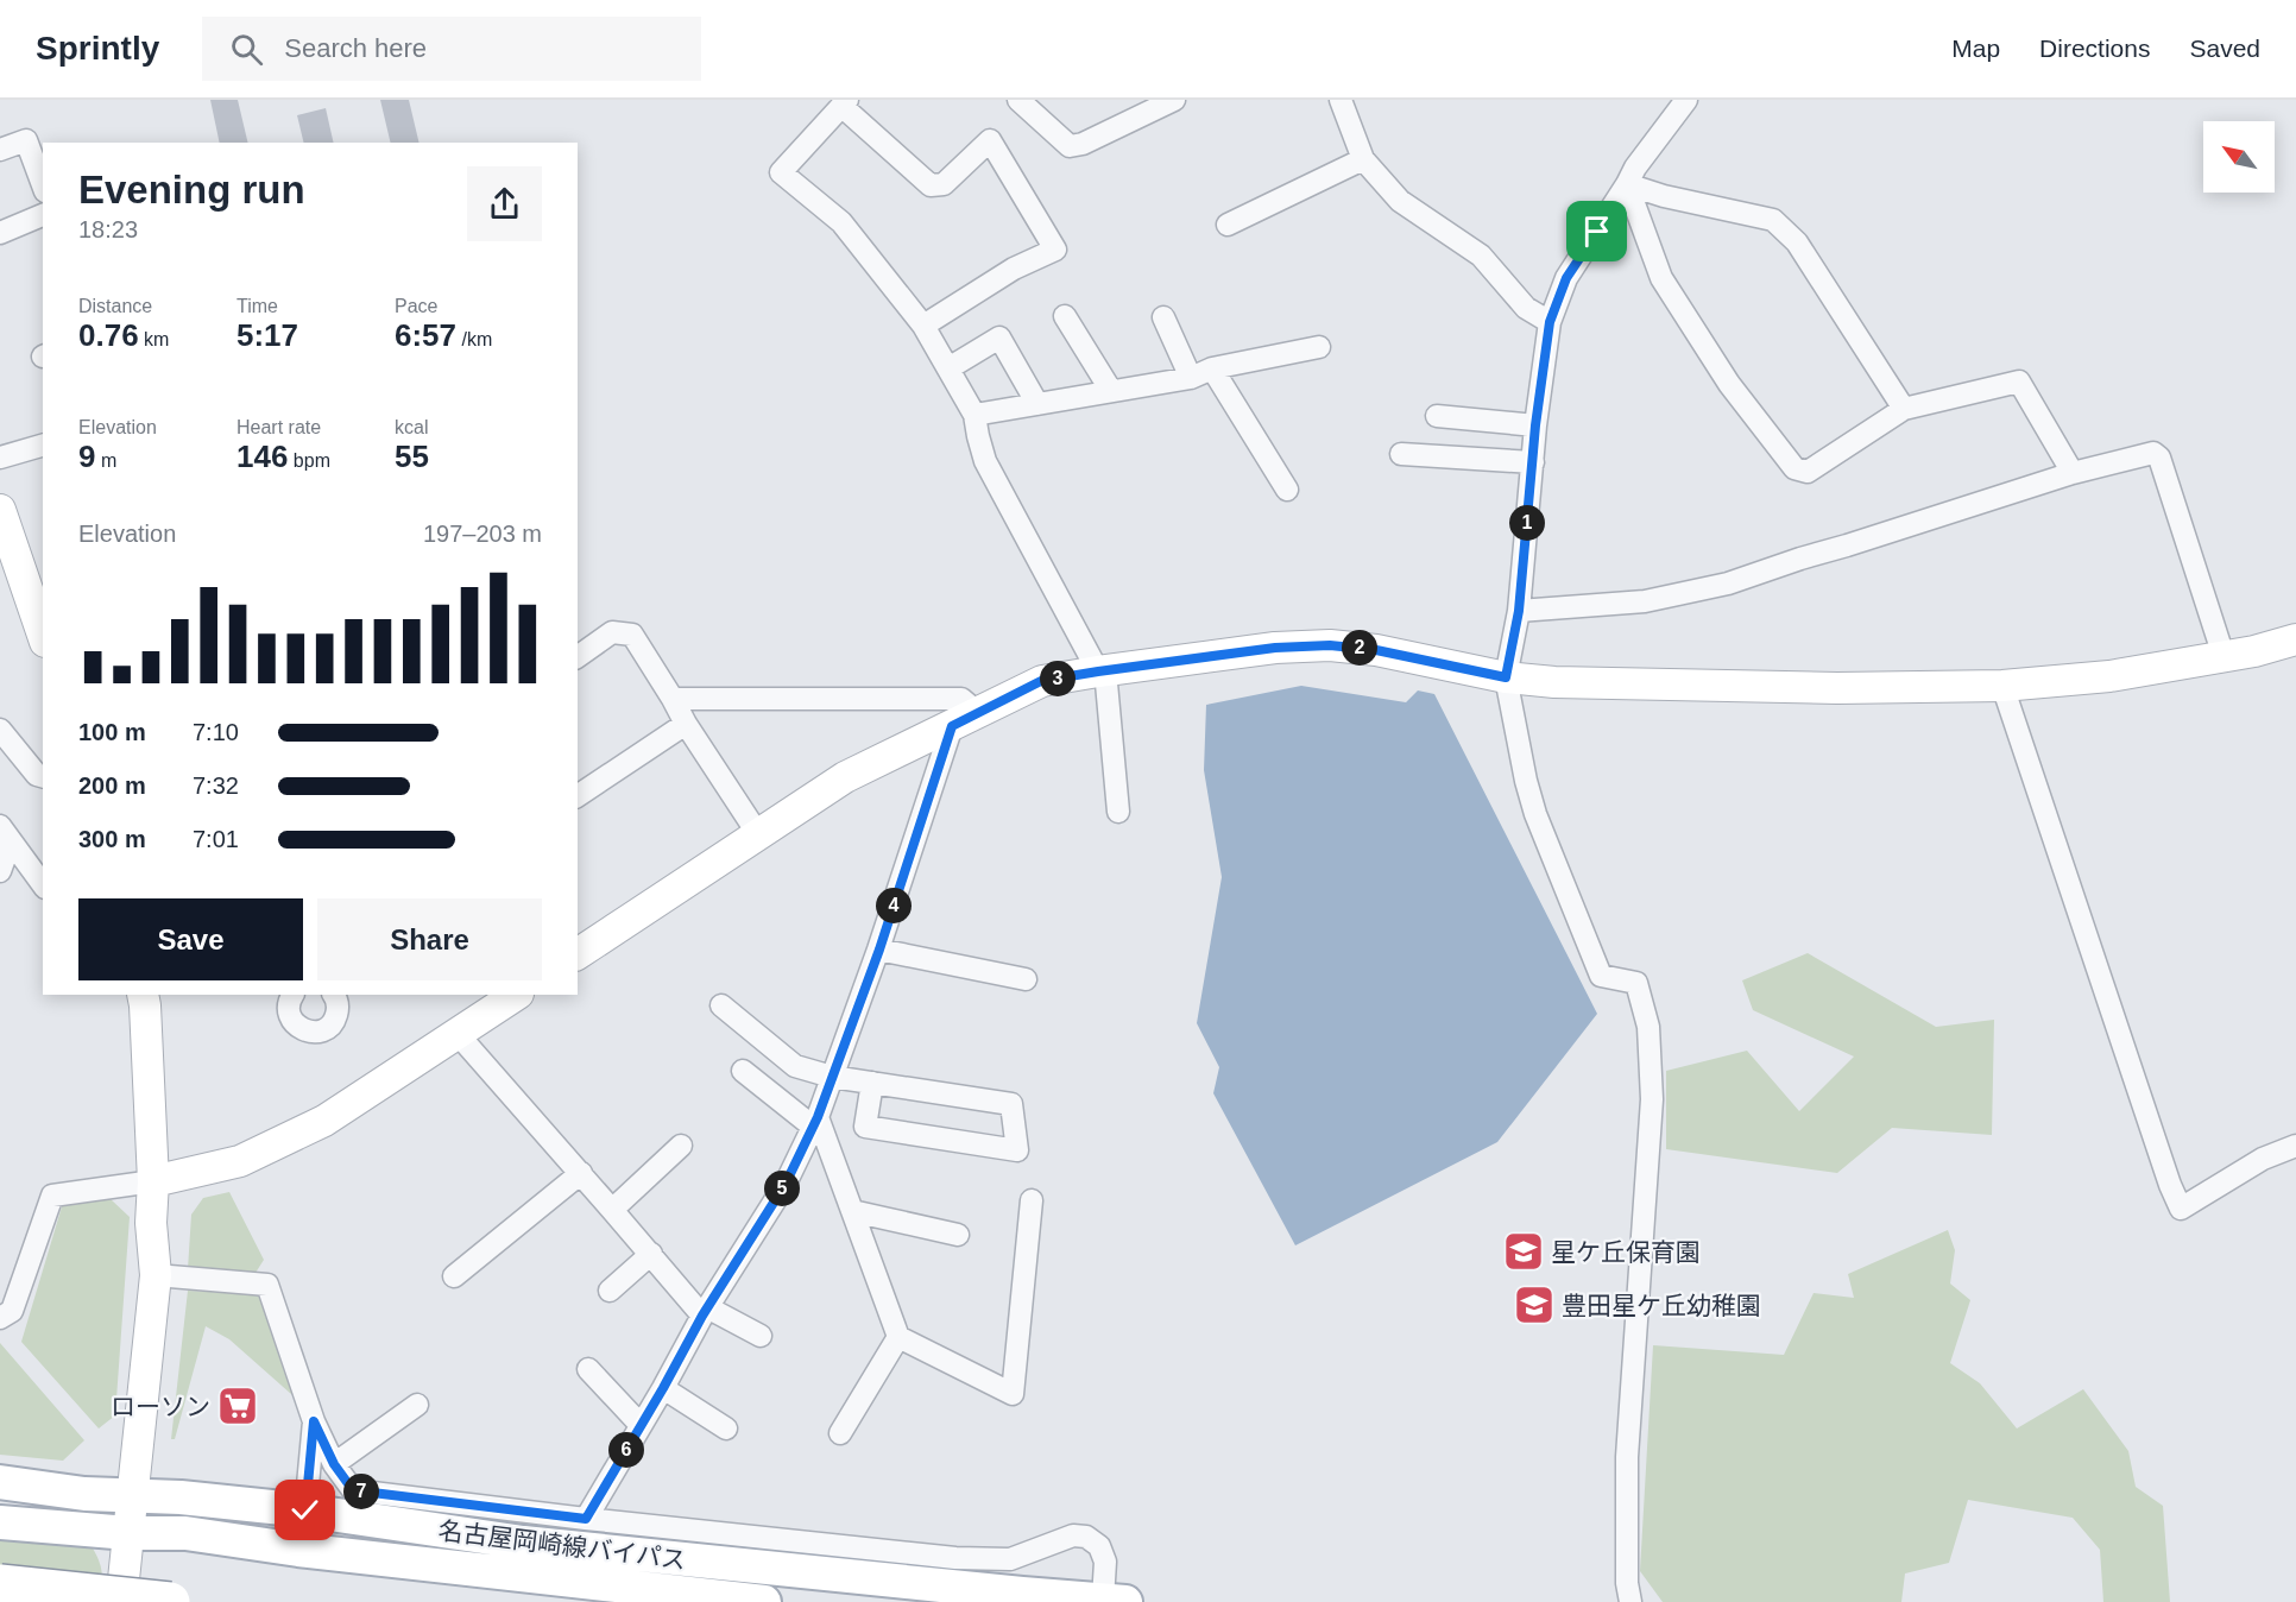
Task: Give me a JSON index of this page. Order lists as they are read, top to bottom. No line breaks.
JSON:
{"streets":{"main road":["名古屋岡崎線バイパス"]},"places":{"school or university":["星ケ丘保育園","豊田星ケ丘幼稚園"],"supermarket":["ローソン"]},"north":"top left","page":{"header":"Sprintly","search":"Search here","nav":["Map","Directions","Saved"],"heading":["Evening run","18:23"],"stats":[["Distance","0.76 km"],["Time","5:17"],["Pace","6:57 /km"],["Elevation","9 m"],["Heart rate","146 bpm"],["kcal","55"]],"pins":["1","2","3","4","5","6","7"],"chart":["Elevation","197–203 m"],"list":[{"name":"100 m","note":"7:10"},{"name":"200 m","note":"7:32"},{"name":"300 m","note":"7:01"}],"buttons":["Save","Share"]}}
